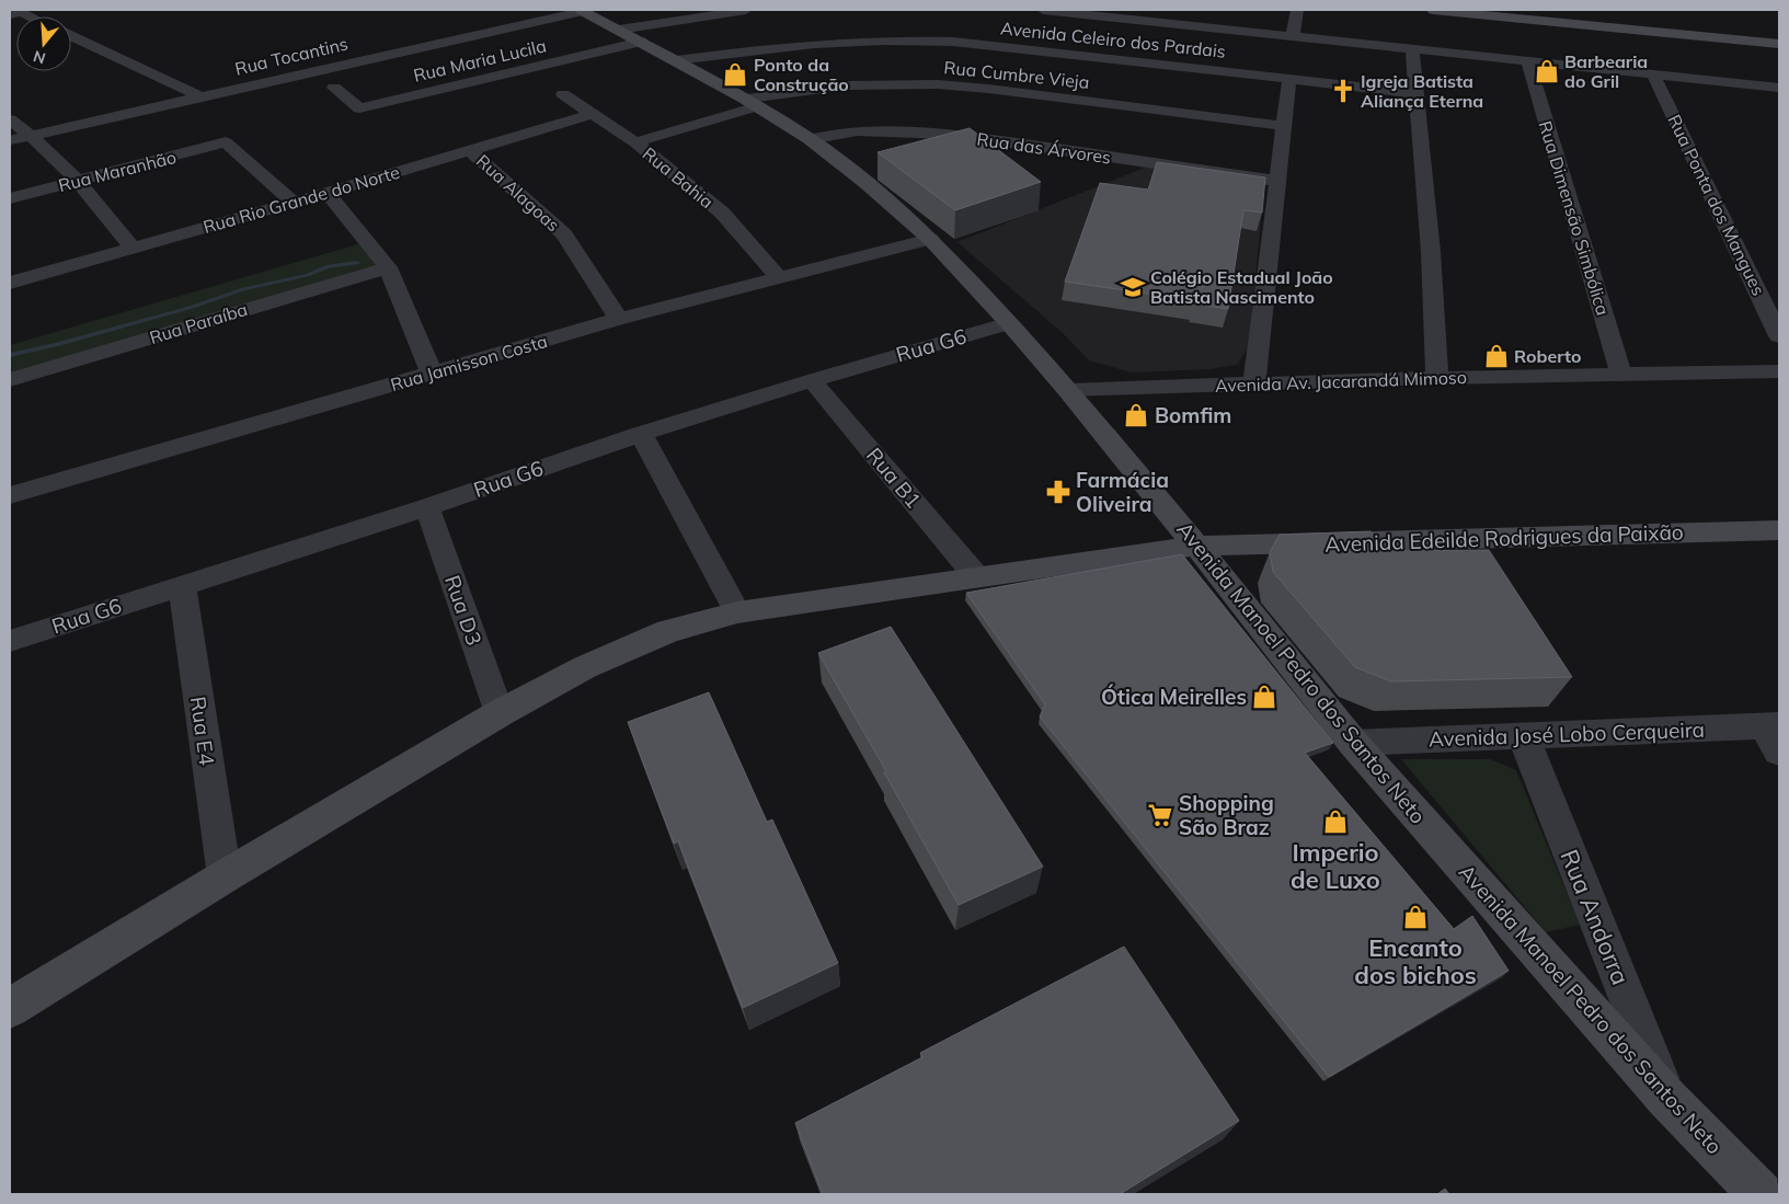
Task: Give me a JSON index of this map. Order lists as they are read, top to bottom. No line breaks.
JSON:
{"streets":{"street":["Avenida Celeiro dos Pardais","Rua Tocantins","Rua Maria Lucila","Rua Cumbre Vieja","Rua das Árvores","Rua Maranhão","Rua Bahia","Rua Alagoas","Rua Rio Grande do Norte","Rua Ponta dos Mangues","Rua Dimensão Simbólica","Rua Paraíba","Rua G6","Rua Jamisson Costa","Avenida Av. Jacarandá Mimoso","Rua B1","Avenida Edeilde Rodrigues da Paixão","Rua D3","Avenida Manoel Pedro dos Santos Neto","Rua E4","Avenida José Lobo Cerqueira","Rua Andorra"]},"crossings":[["Avenida Celeiro dos Pardais","Avenida Manoel Pedro dos Santos Neto"],["Rua Tocantins","Avenida Manoel Pedro dos Santos Neto"],["Rua Maria Lucila","Avenida Manoel Pedro dos Santos Neto"],["Rua Cumbre Vieja","Rua Bahia"],["Rua Cumbre Vieja","Avenida Manoel Pedro dos Santos Neto"],["Rua das Árvores","Avenida Manoel Pedro dos Santos Neto"],["Rua Maranhão","Rua Rio Grande do Norte"],["Rua Bahia","Rua Rio Grande do Norte"],["Rua Bahia","Rua Jamisson Costa"],["Rua Alagoas","Rua Rio Grande do Norte"],["Rua Alagoas","Rua Jamisson Costa"],["Rua Dimensão Simbólica","Avenida Av. Jacarandá Mimoso"],["Rua G6","Rua B1"],["Rua G6","Rua D3"],["Rua G6","Avenida Manoel Pedro dos Santos Neto"],["Rua G6","Rua E4"],["Rua Jamisson Costa","Avenida Manoel Pedro dos Santos Neto"],["Avenida Av. Jacarandá Mimoso","Avenida Manoel Pedro dos Santos Neto"],["Rua B1","Avenida Edeilde Rodrigues da Paixão"],["Avenida Edeilde Rodrigues da Paixão","Rua D3"],["Avenida Edeilde Rodrigues da Paixão","Avenida Manoel Pedro dos Santos Neto"],["Avenida Edeilde Rodrigues da Paixão","Rua E4"],["Avenida Manoel Pedro dos Santos Neto","Avenida José Lobo Cerqueira"],["Avenida Manoel Pedro dos Santos Neto","Rua Andorra"],["Avenida José Lobo Cerqueira","Rua Andorra"]],"places":{"shop":["Barbearia do Gril","Ponto da Construção","Roberto","Bomfim","Ótica Meirelles","Imperio de Luxo","Encanto dos bichos"],"church":["Igreja Batista Aliança Eterna"],"school or university":["Colégio Estadual João Batista Nascimento"],"pharmacy":["Farmácia Oliveira"],"supermarket":["Shopping São Braz"]},"north":"bottom"}
